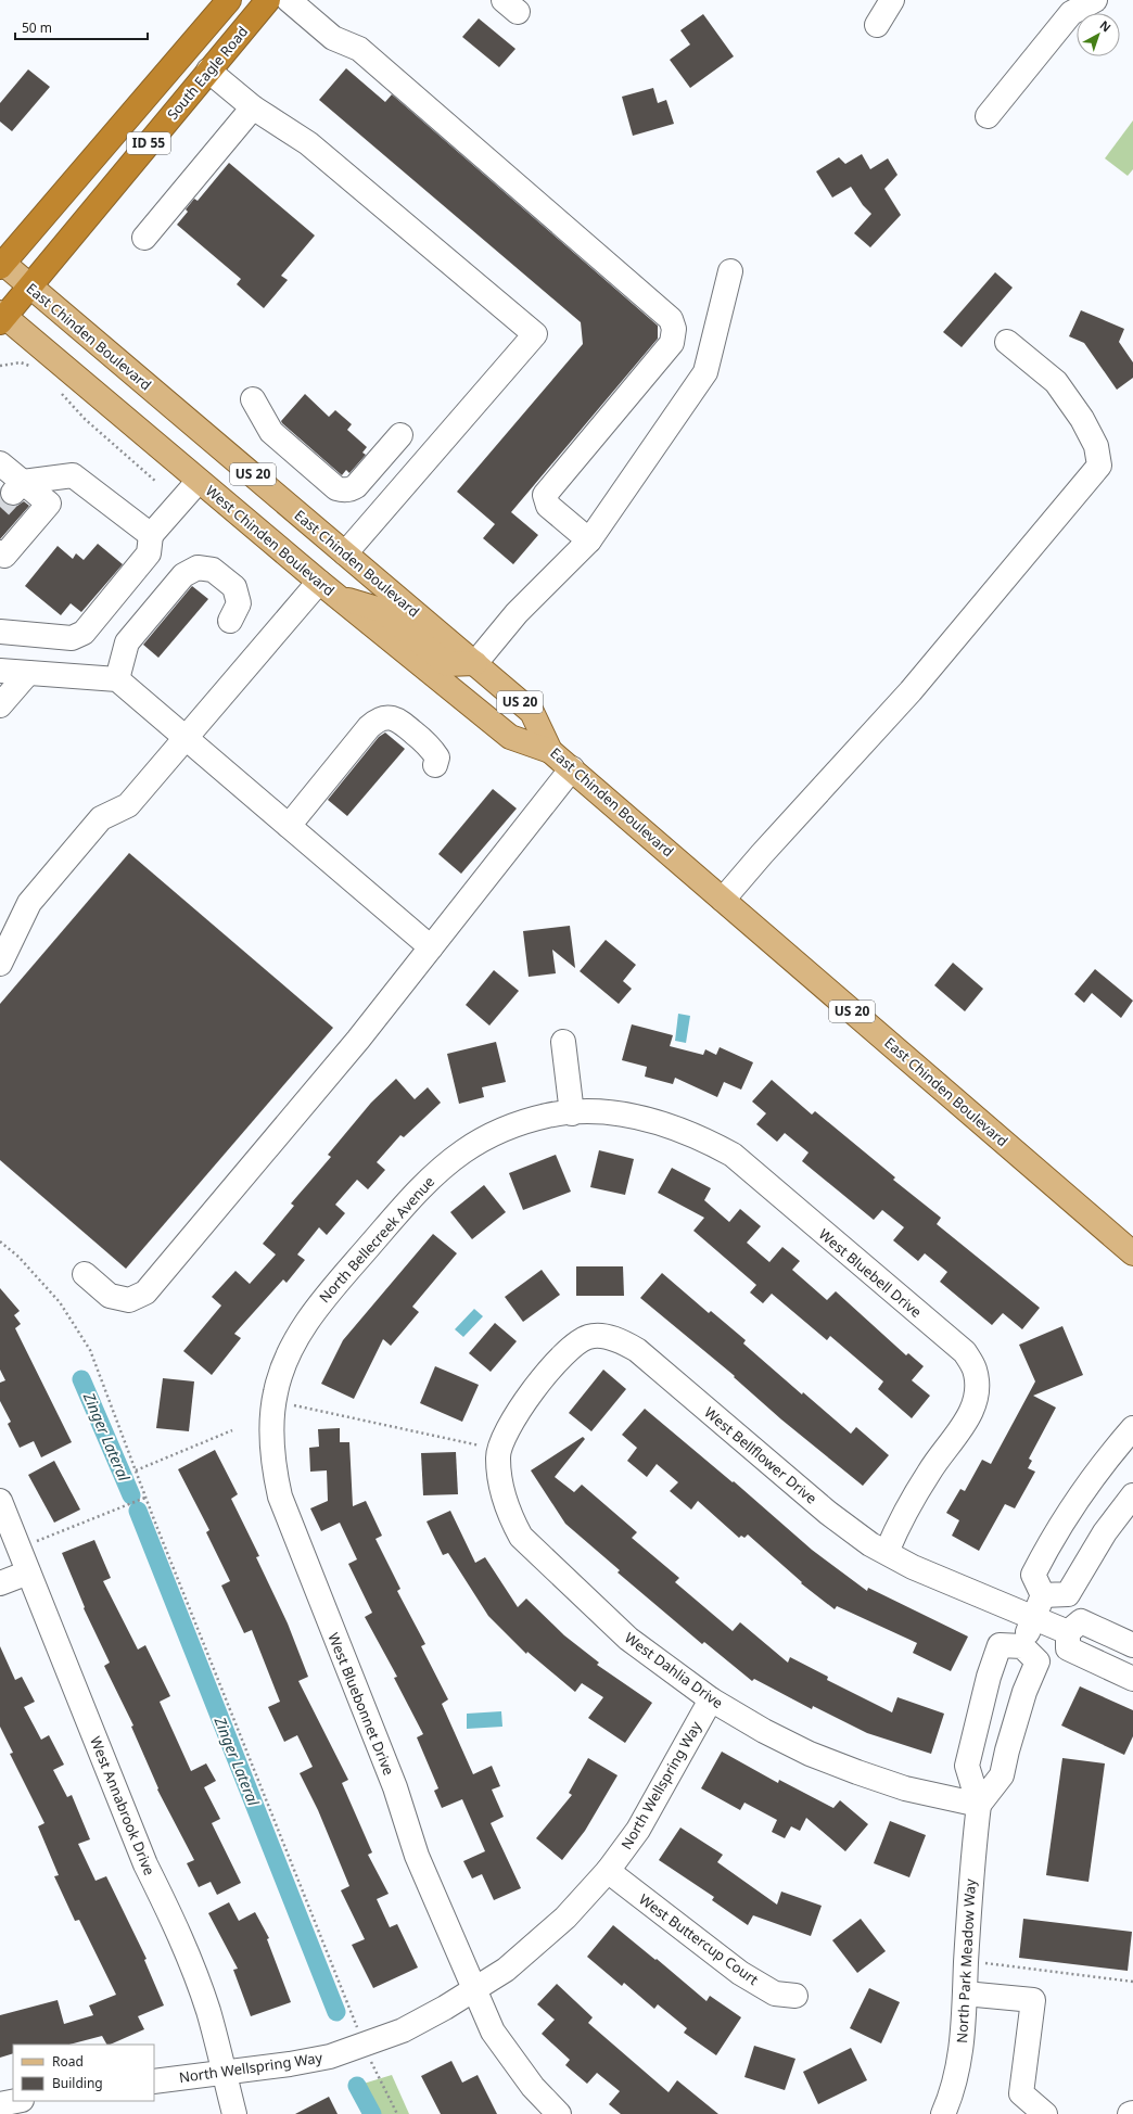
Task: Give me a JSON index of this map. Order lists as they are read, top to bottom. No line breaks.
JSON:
{"streets":{"highway":["South Eagle Road","ID 55"],"main road":["East Chinden Boulevard","US 20","West Chinden Boulevard"],"street":["North Bellecreek Avenue","West Bluebell Drive","West Bellflower Drive","West Dahlia Drive","West Bluebonnet Drive","North Wellspring Way","West Annabrook Drive","West Buttercup Court","North Park Meadow Way"]},"crossings":[["South Eagle Road","ID 55"],["South Eagle Road","East Chinden Boulevard"],["ID 55","East Chinden Boulevard"],["ID 55","West Chinden Boulevard"],["East Chinden Boulevard","West Chinden Boulevard"],["North Bellecreek Avenue","West Bluebell Drive"],["North Bellecreek Avenue","West Bluebonnet Drive"],["West Bluebell Drive","West Bellflower Drive"],["West Bellflower Drive","West Dahlia Drive"],["West Dahlia Drive","North Wellspring Way"],["West Dahlia Drive","North Park Meadow Way"],["West Bluebonnet Drive","North Wellspring Way"],["North Wellspring Way","West Annabrook Drive"],["North Wellspring Way","West Buttercup Court"]],"water":["Zinger Lateral"],"legend":["Road","Building"],"scale_bar":"50 m","north":"top right"}
